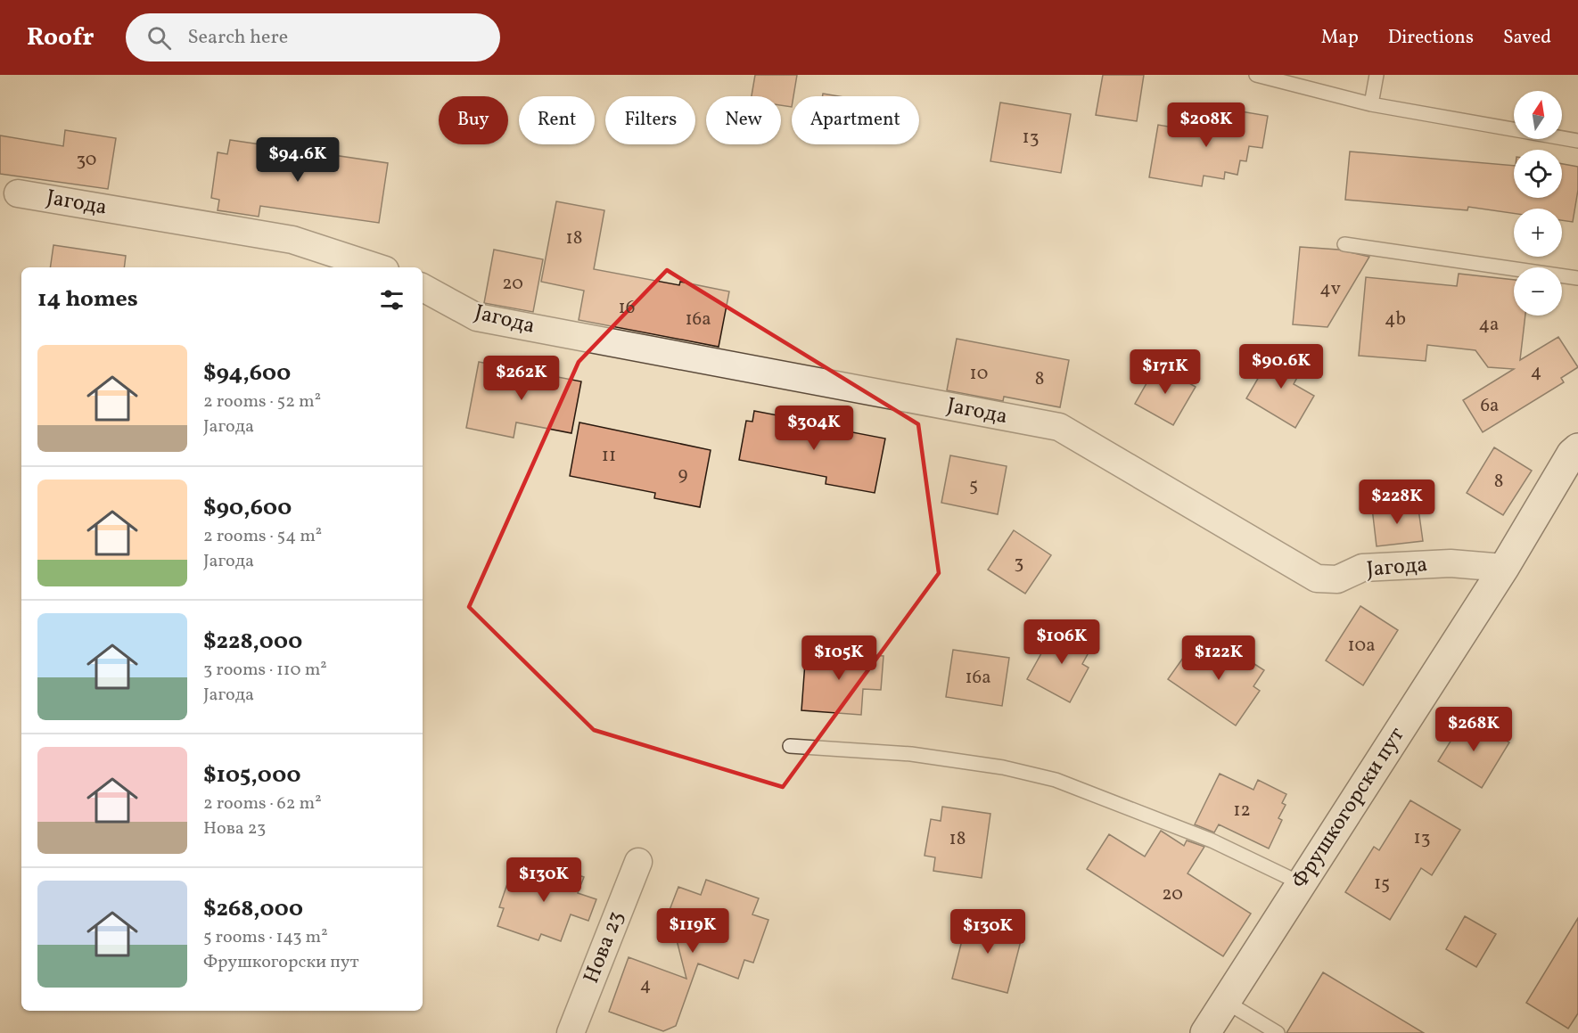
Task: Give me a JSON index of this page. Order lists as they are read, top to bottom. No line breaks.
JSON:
{"streets":{"street":["Јагода","Фрушкогорски пут","Нова 23"]},"crossings":[["Јагода","Фрушкогорски пут"]],"house_numbers":["13","30","18","20","4v","16","16a","4b","4a","4","10","8","6a","11","9","8","5","3","10a","16a","12","13","18","15","20","4"],"north":"top","page":{"header":"Roofr","search":"Search here","nav":["Map","Directions","Saved"],"map_buttons":["+","−"],"chip":["Buy","Rent","Filters","New","Apartment"],"price":["$208K","$94.6K","$90.6K","$171K","$262K","$304K","$228K","$106K","$105K","$122K","$268K","$130K","$119K","$130K"],"heading":"14 homes","list":[{"name":"$94,600","note":"2 rooms · 52 m² · Јагода"},{"name":"$90,600","note":"2 rooms · 54 m² · Јагода"},{"name":"$228,000","note":"3 rooms · 110 m² · Јагода"},{"name":"$105,000","note":"2 rooms · 62 m² · Нова 23"},{"name":"$268,000","note":"5 rooms · 143 m² · Фрушкогорски пут"}]}}
